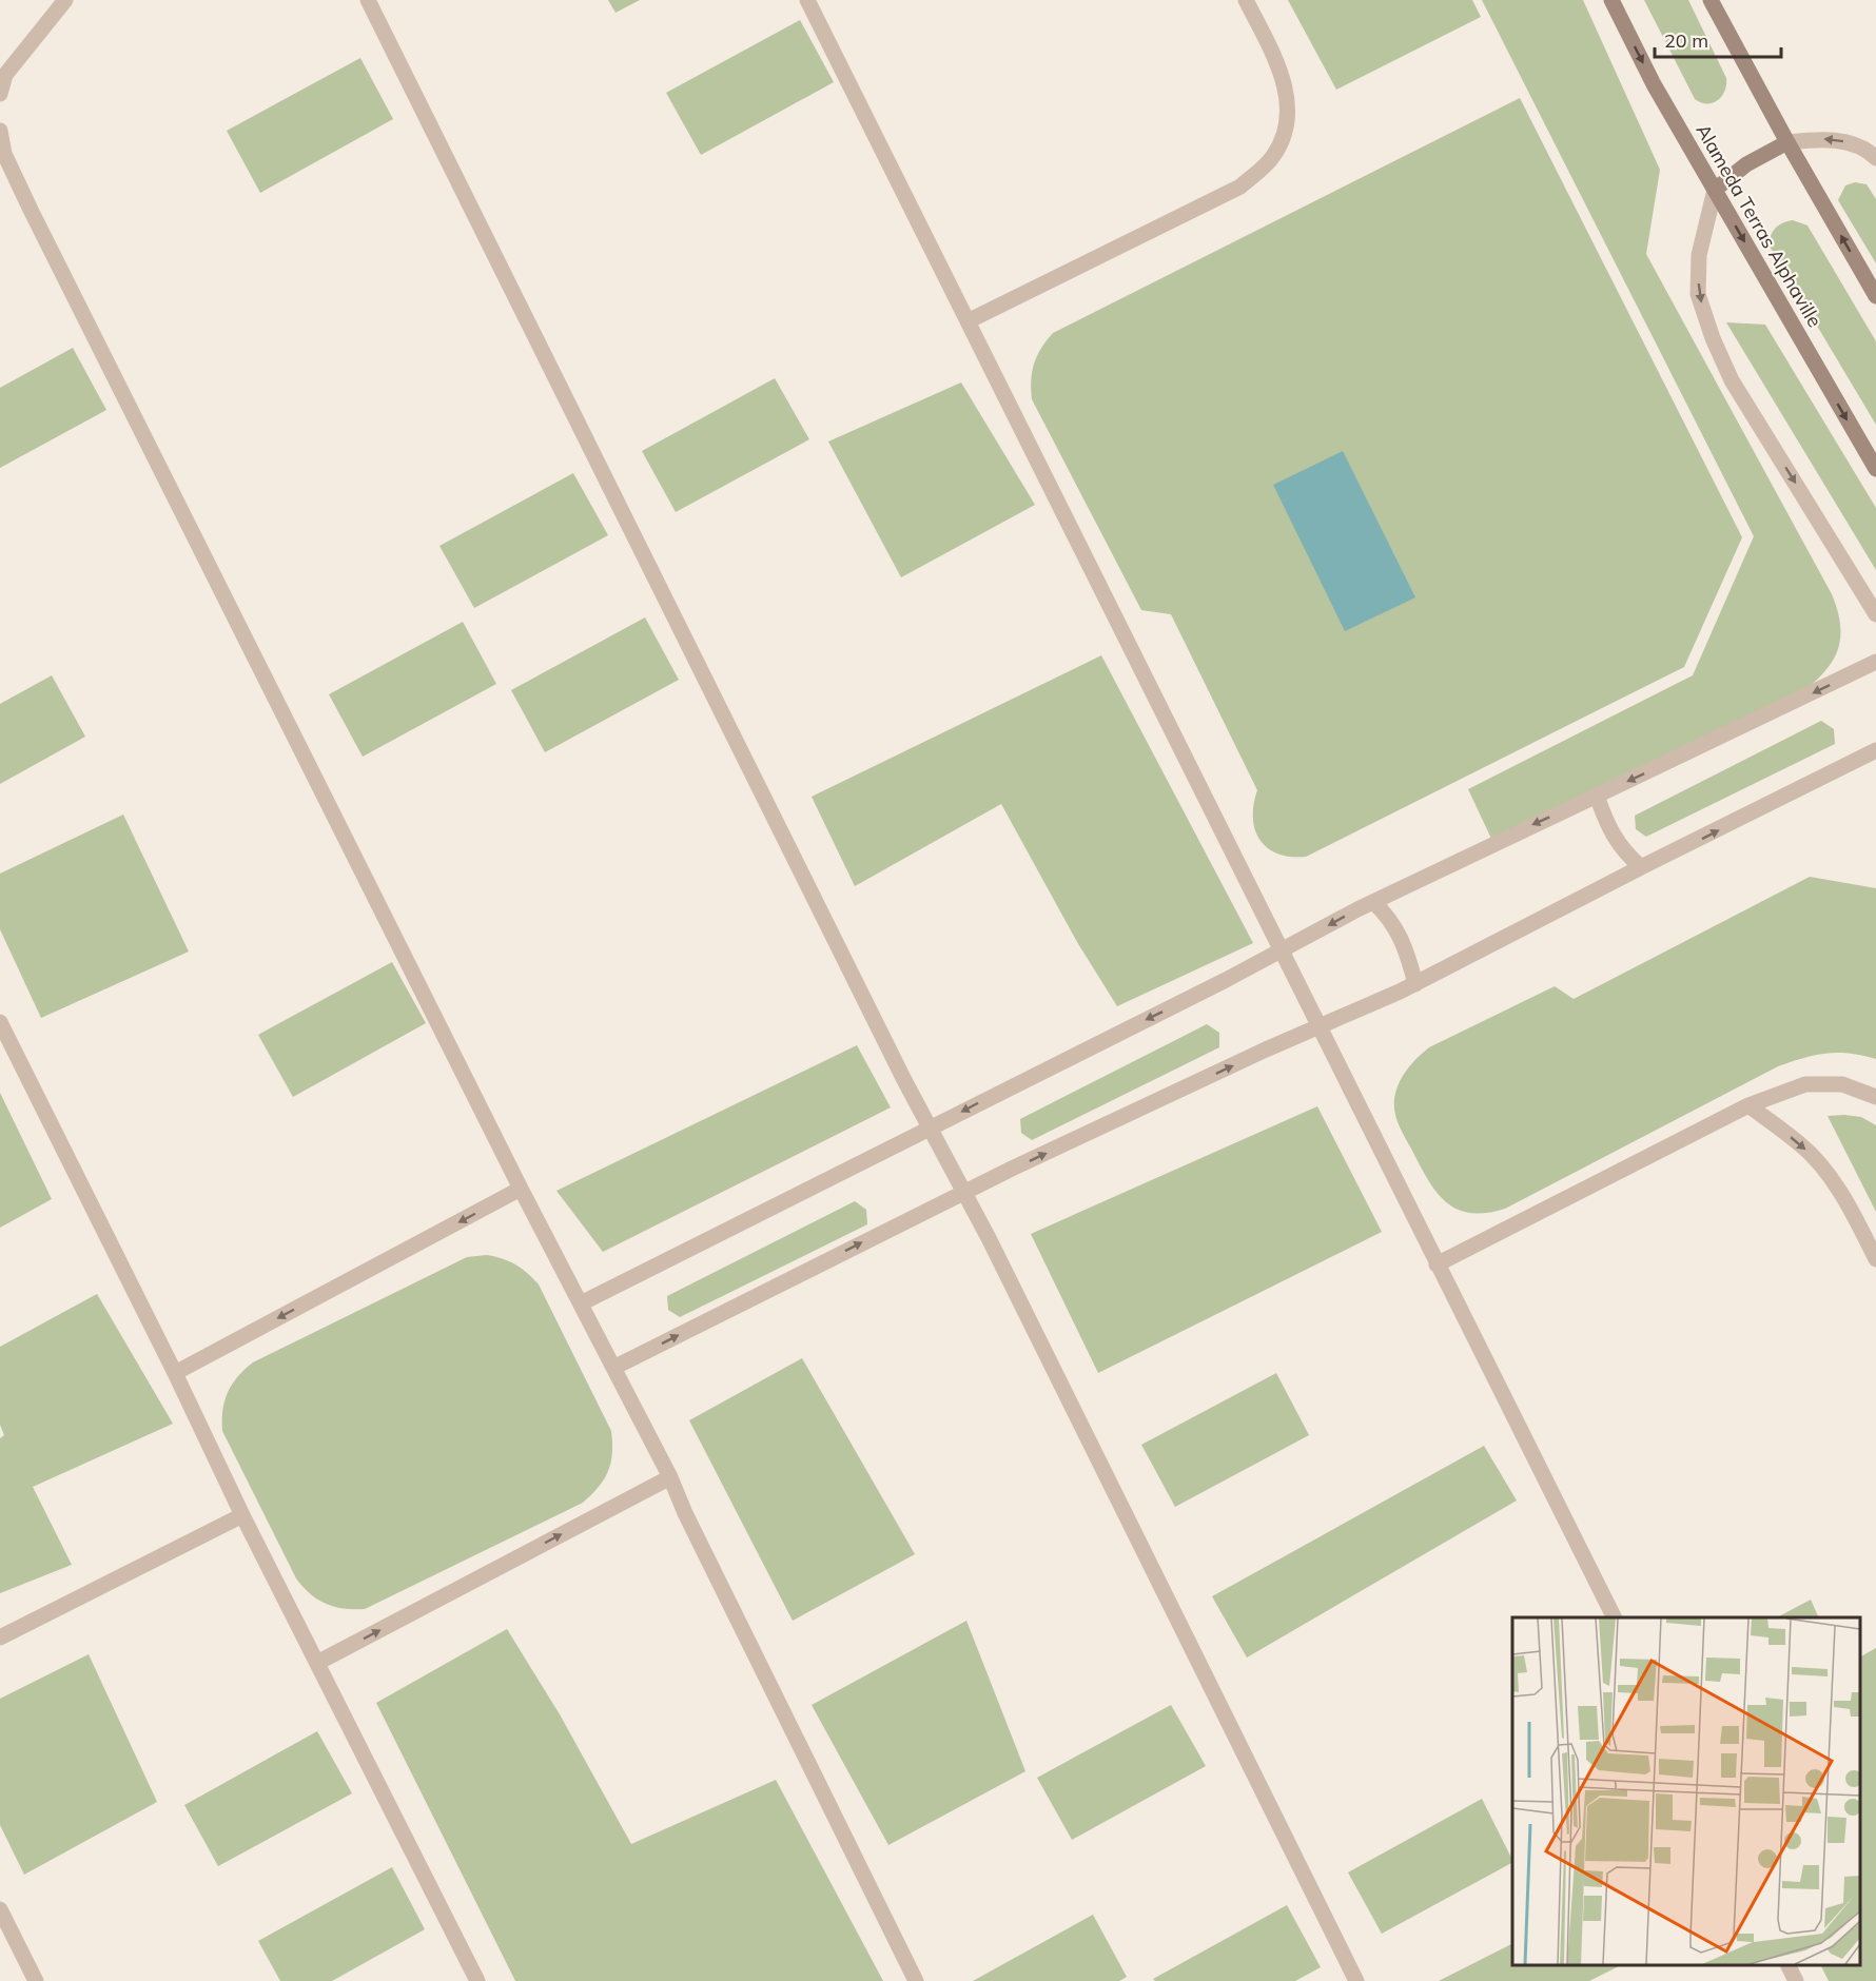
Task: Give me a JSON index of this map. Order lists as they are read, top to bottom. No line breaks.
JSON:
{"streets":{"street":["Alameda Terras Alphaville"]},"scale_bar":"20 m"}
